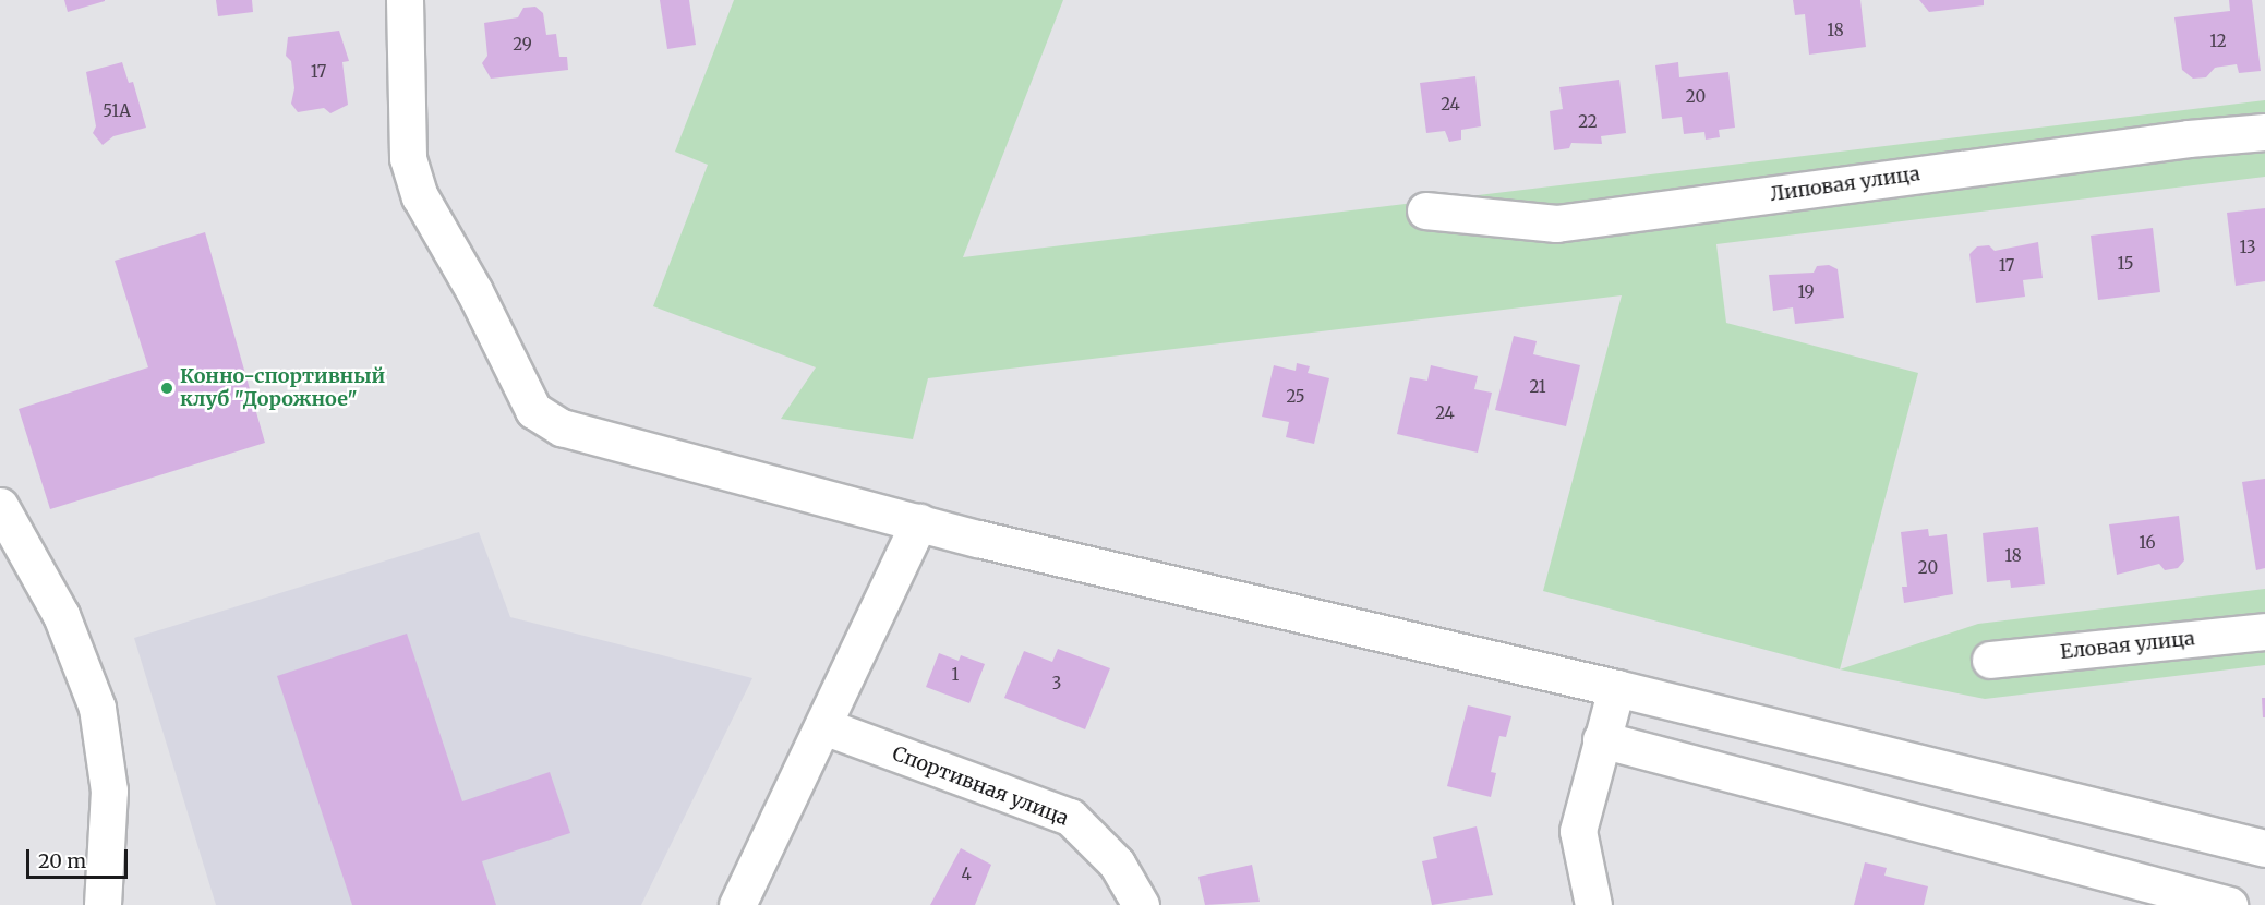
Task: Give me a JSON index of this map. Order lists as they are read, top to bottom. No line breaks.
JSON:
{"streets":{"street":["Липовая улица","Еловая улица","Спортивная улица"]},"places":["Конно-спортивный клуб \"Дорожное\""],"house_numbers":["18","12","29","17","20","24","51А","22","13","15","17","19","21","25","24","16","18","20","1","3","4"],"scale_bar":"20 m"}
